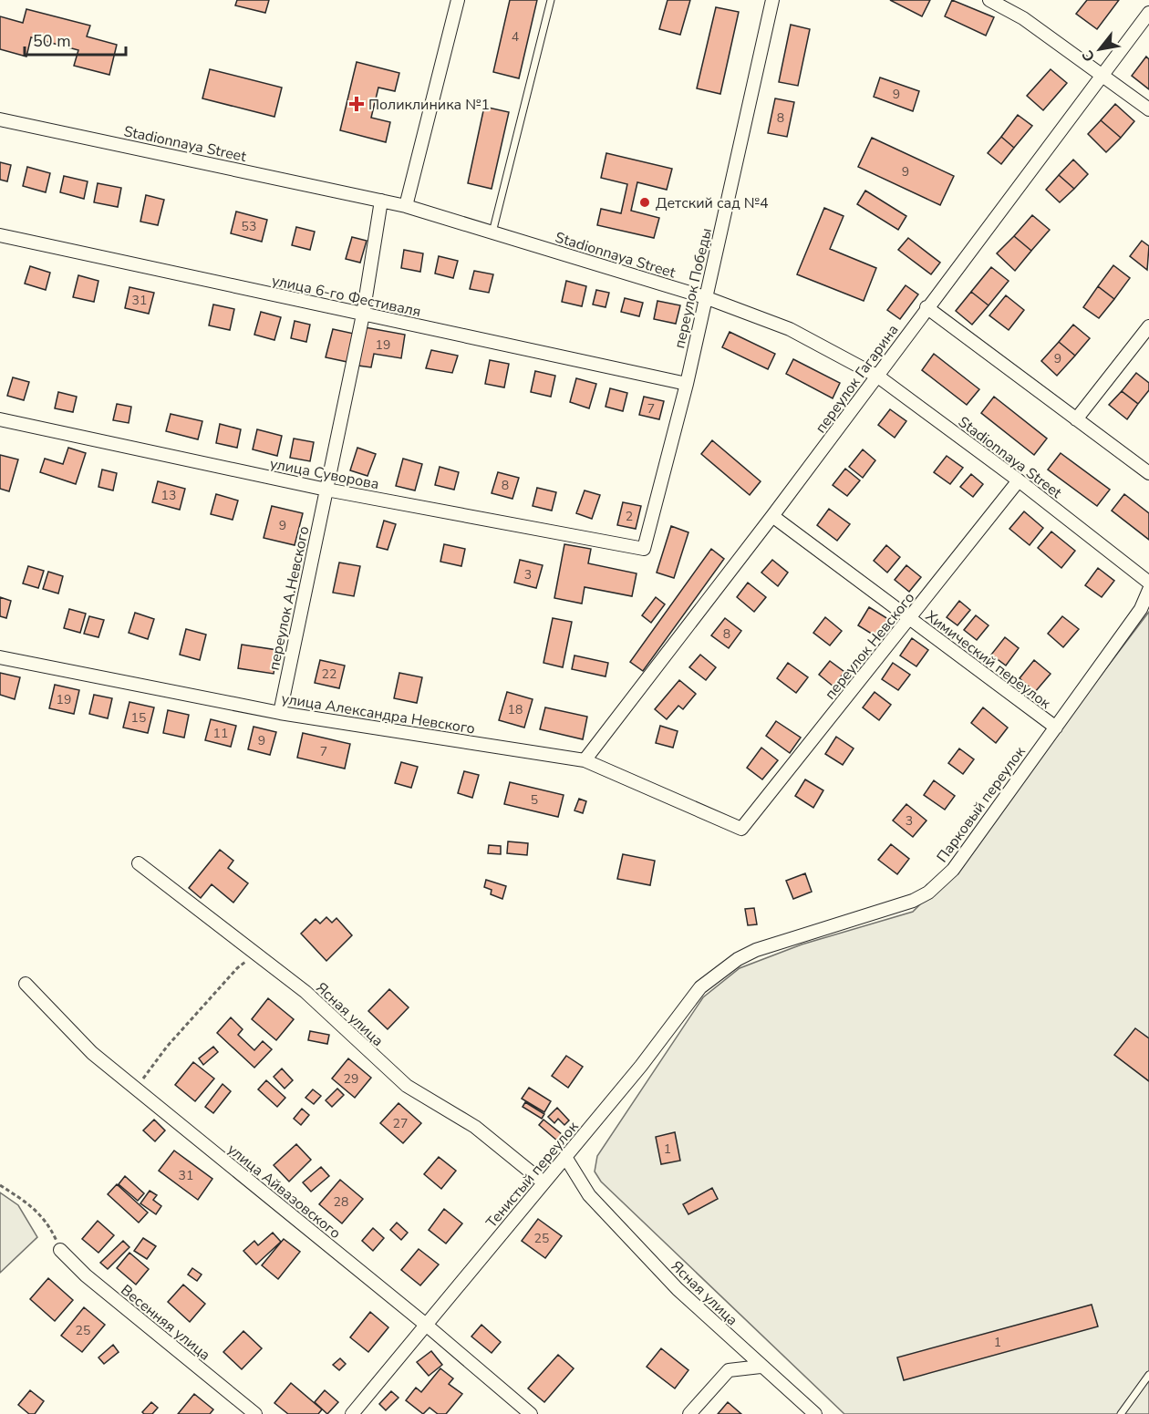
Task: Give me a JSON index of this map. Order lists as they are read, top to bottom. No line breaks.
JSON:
{"streets":{"street":["Stadionnaya Street","переулок Победы","улица 6-го Фестиваля","переулок Гагарина","улица Суворова","переулок А.Невского","переулок Невского","Химический переулок","улица Александра Невского","Парковый переулок","Ясная улица","Тенистый переулок","улица Айвазовского","Весенняя улица"]},"crossings":[["Stadionnaya Street","переулок Победы"],["Stadionnaya Street","переулок Гагарина"],["Stadionnaya Street","переулок А.Невского"],["Stadionnaya Street","переулок Невского"],["переулок Победы","улица 6-го Фестиваля"],["переулок Победы","улица Суворова"],["улица 6-го Фестиваля","переулок А.Невского"],["переулок Гагарина","Химический переулок"],["переулок Гагарина","улица Александра Невского"],["улица Суворова","переулок А.Невского"],["переулок А.Невского","улица Александра Невского"],["переулок Невского","Химический переулок"],["переулок Невского","улица Александра Невского"],["Химический переулок","Парковый переулок"],["Парковый переулок","Тенистый переулок"],["Ясная улица","Тенистый переулок"],["Тенистый переулок","улица Айвазовского"]],"places":{"health":["Поликлиника №1"],"other":["Детский сад №4"]},"house_numbers":["4","9","8","9","53","31","19","9","7","8","13","2","9","3","8","22","19","18","15","11","9","7","5","3","29","27","1","31","28","25","25","1"],"scale_bar":"50 m","north":"bottom left"}
